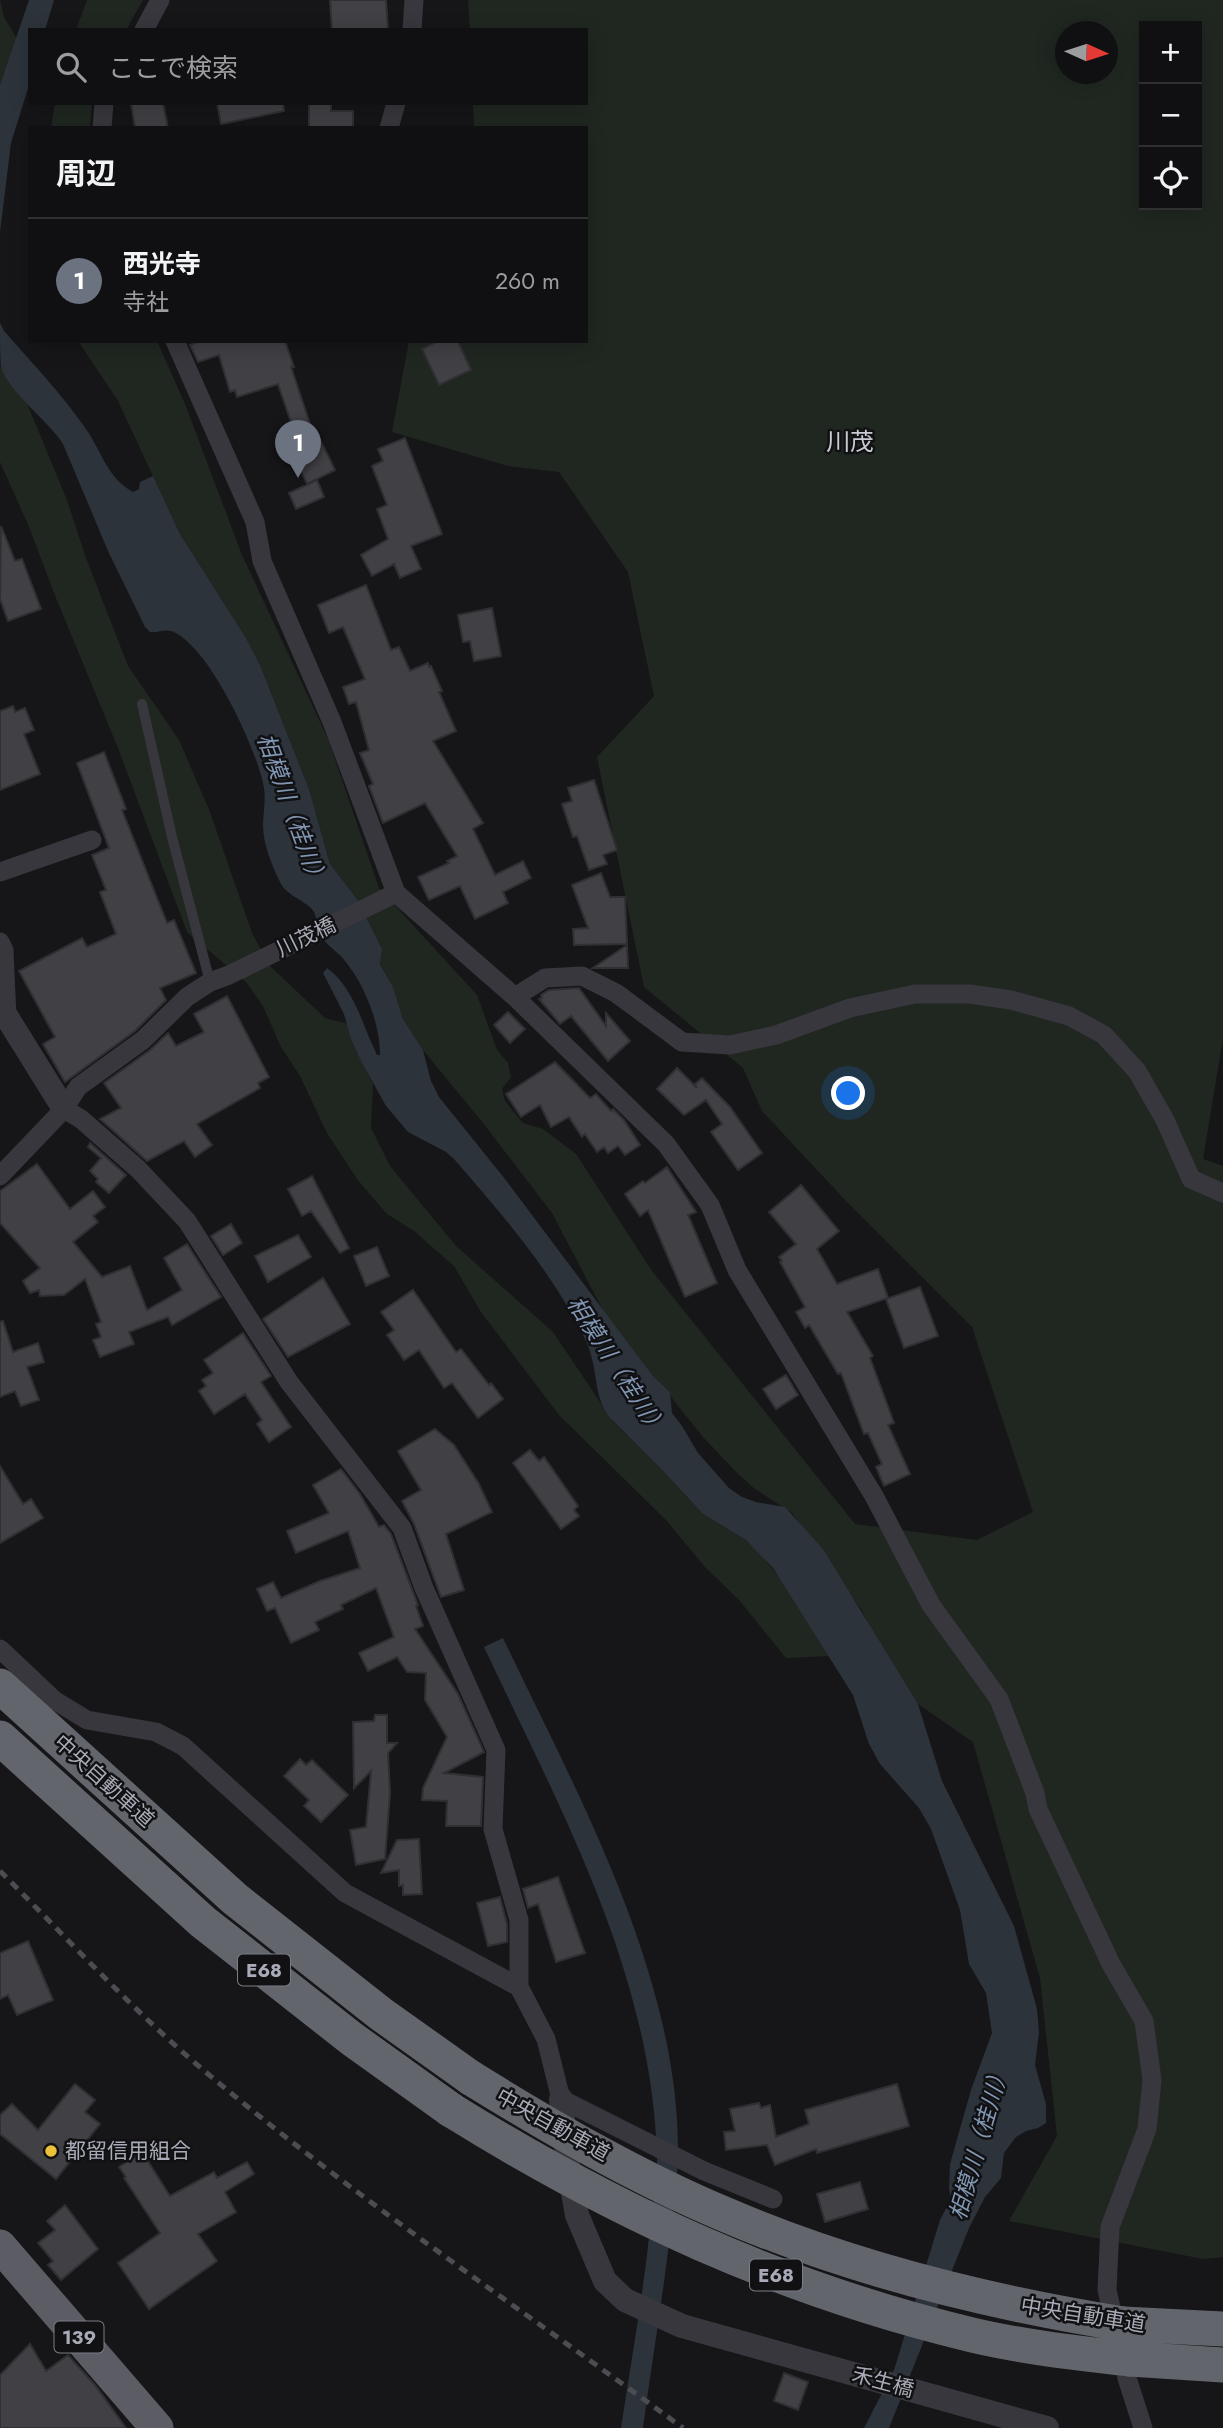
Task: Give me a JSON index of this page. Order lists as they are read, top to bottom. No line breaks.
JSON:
{"streets":{"highway":["中央自動車道","E68","139"],"street":["川茂橋","禾生橋"]},"districts":["川茂"],"water":["相模川（桂川）"],"places":["都留信用組合"],"north":"right","page":{"map_buttons":["+","−"],"search":"ここで検索","heading":"周辺","list":[{"mark":"1","name":"西光寺","note":"寺社","value":"260 m"}],"pins":"1"}}
